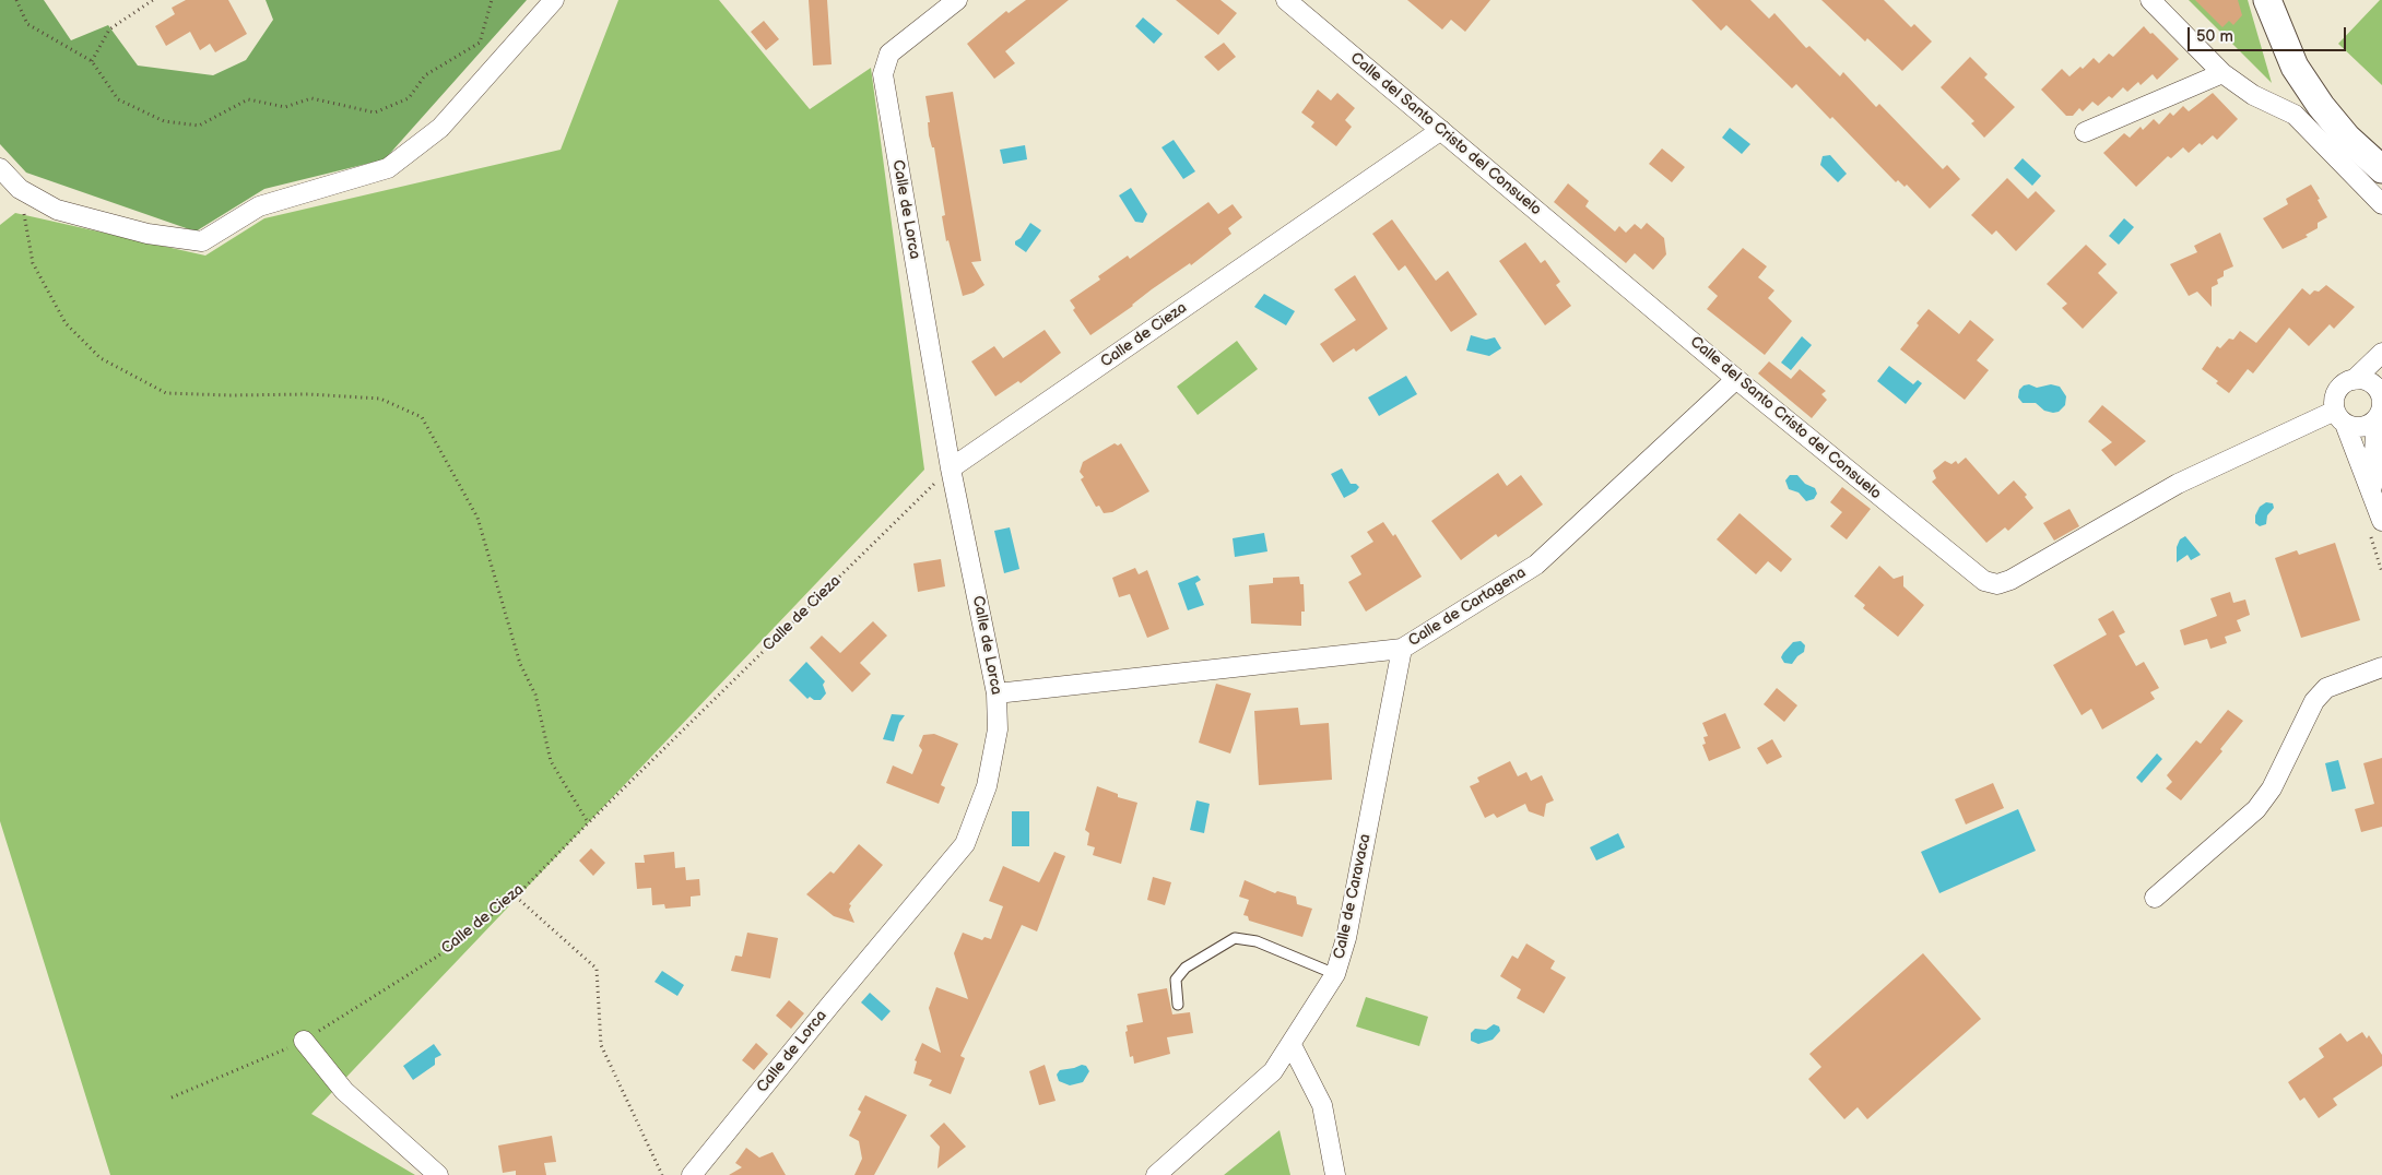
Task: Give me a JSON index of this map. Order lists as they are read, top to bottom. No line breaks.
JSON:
{"streets":{"street":["Calle del Santo Cristo del Consuelo","Calle de Lorca","Calle de Cieza","Calle de Cartagena","Calle de Caravaca"]},"crossings":[["Calle del Santo Cristo del Consuelo","Calle de Cieza"],["Calle del Santo Cristo del Consuelo","Calle de Cartagena"],["Calle de Lorca","Calle de Cieza"],["Calle de Lorca","Calle de Cartagena"],["Calle de Cartagena","Calle de Caravaca"]],"scale_bar":"50 m"}
